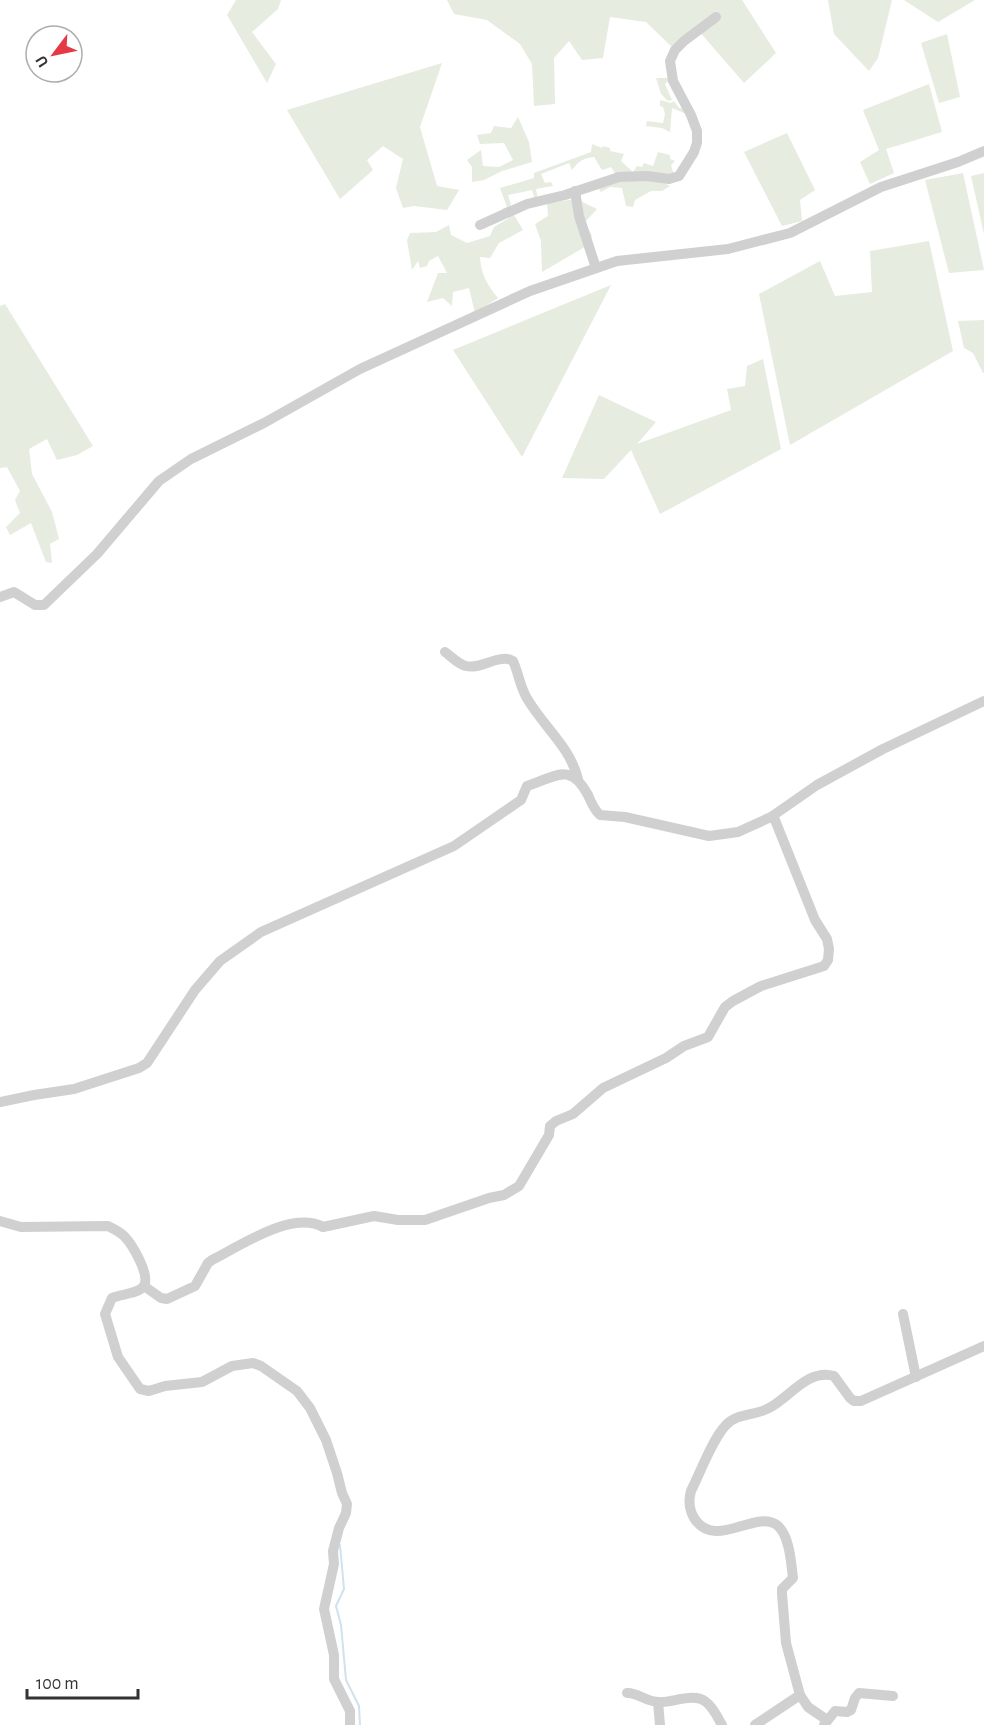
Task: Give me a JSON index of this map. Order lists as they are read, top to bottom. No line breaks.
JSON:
{"scale_bar":"100 m","north":"bottom left"}
